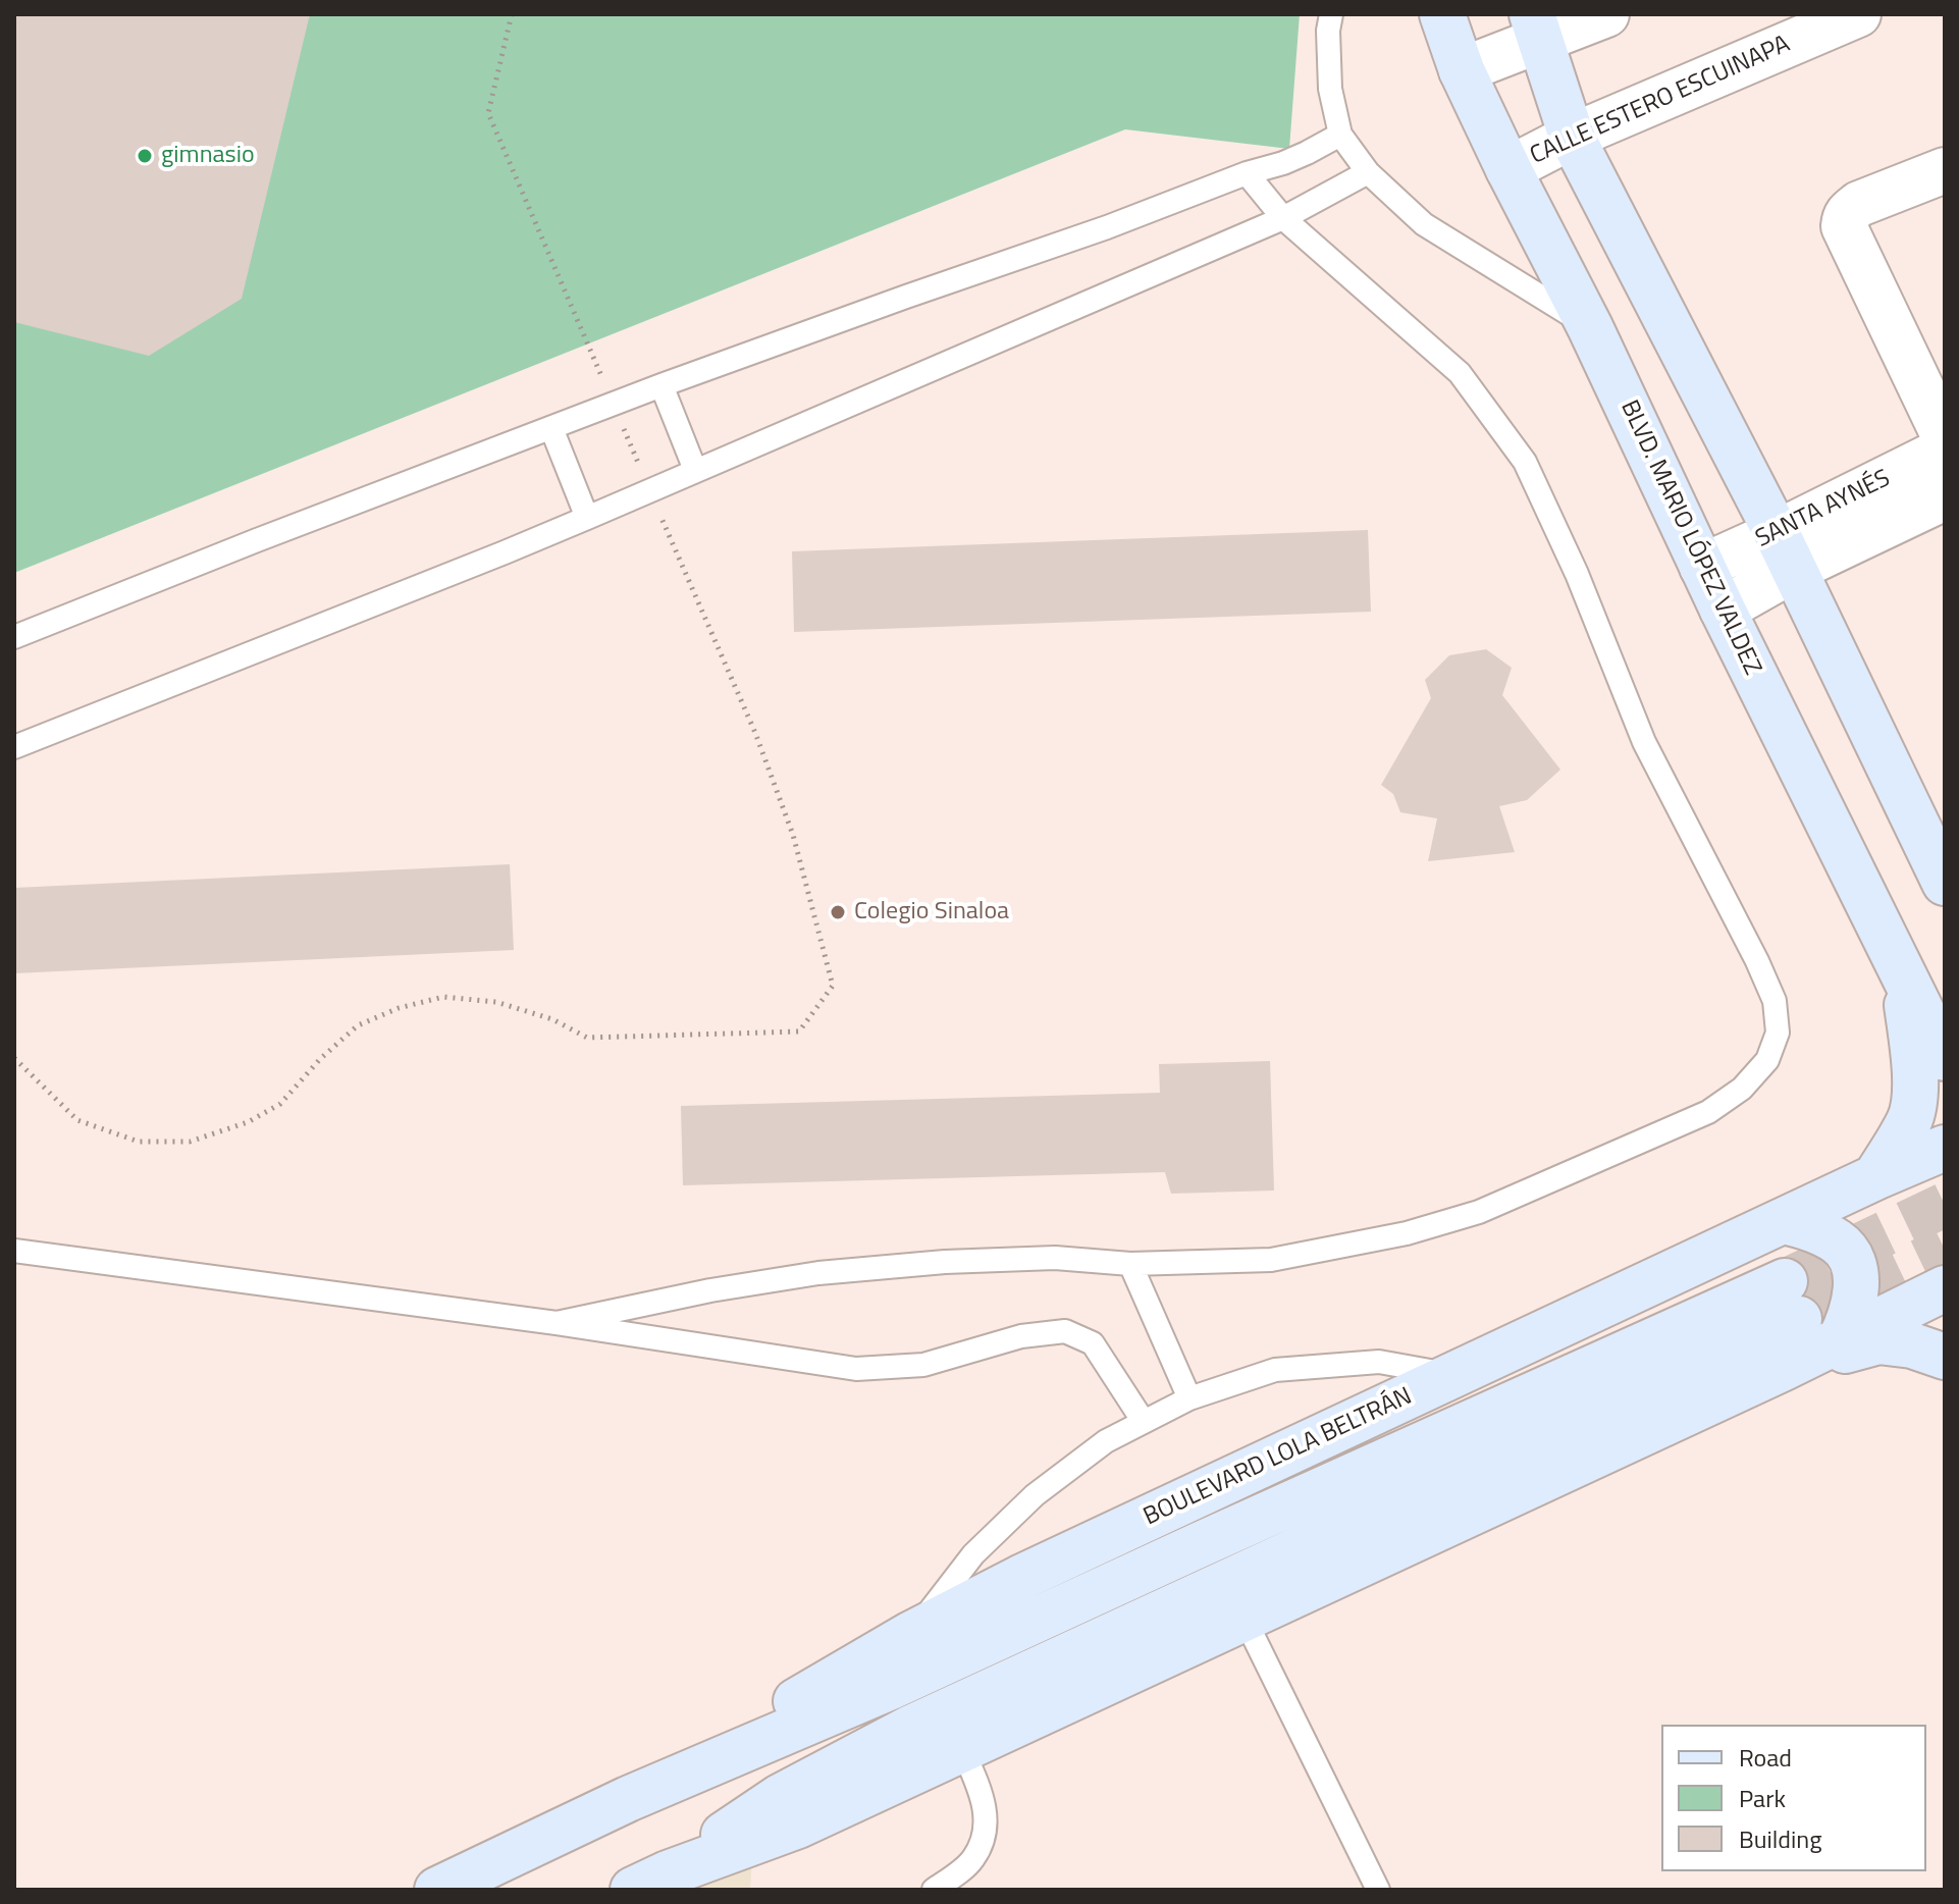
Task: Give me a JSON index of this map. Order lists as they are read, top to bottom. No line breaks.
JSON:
{"streets":{"main road":["BLVD. MARIO LÓPEZ VALDEZ","BOULEVARD LOLA BELTRÁN"],"street":["CALLE ESTERO ESCUINAPA","SANTA AYNÉS"]},"crossings":[["CALLE ESTERO ESCUINAPA","BLVD. MARIO LÓPEZ VALDEZ"],["SANTA AYNÉS","BLVD. MARIO LÓPEZ VALDEZ"]],"places":["gimnasio","Colegio Sinaloa"],"legend":["Road","Park","Building"]}
